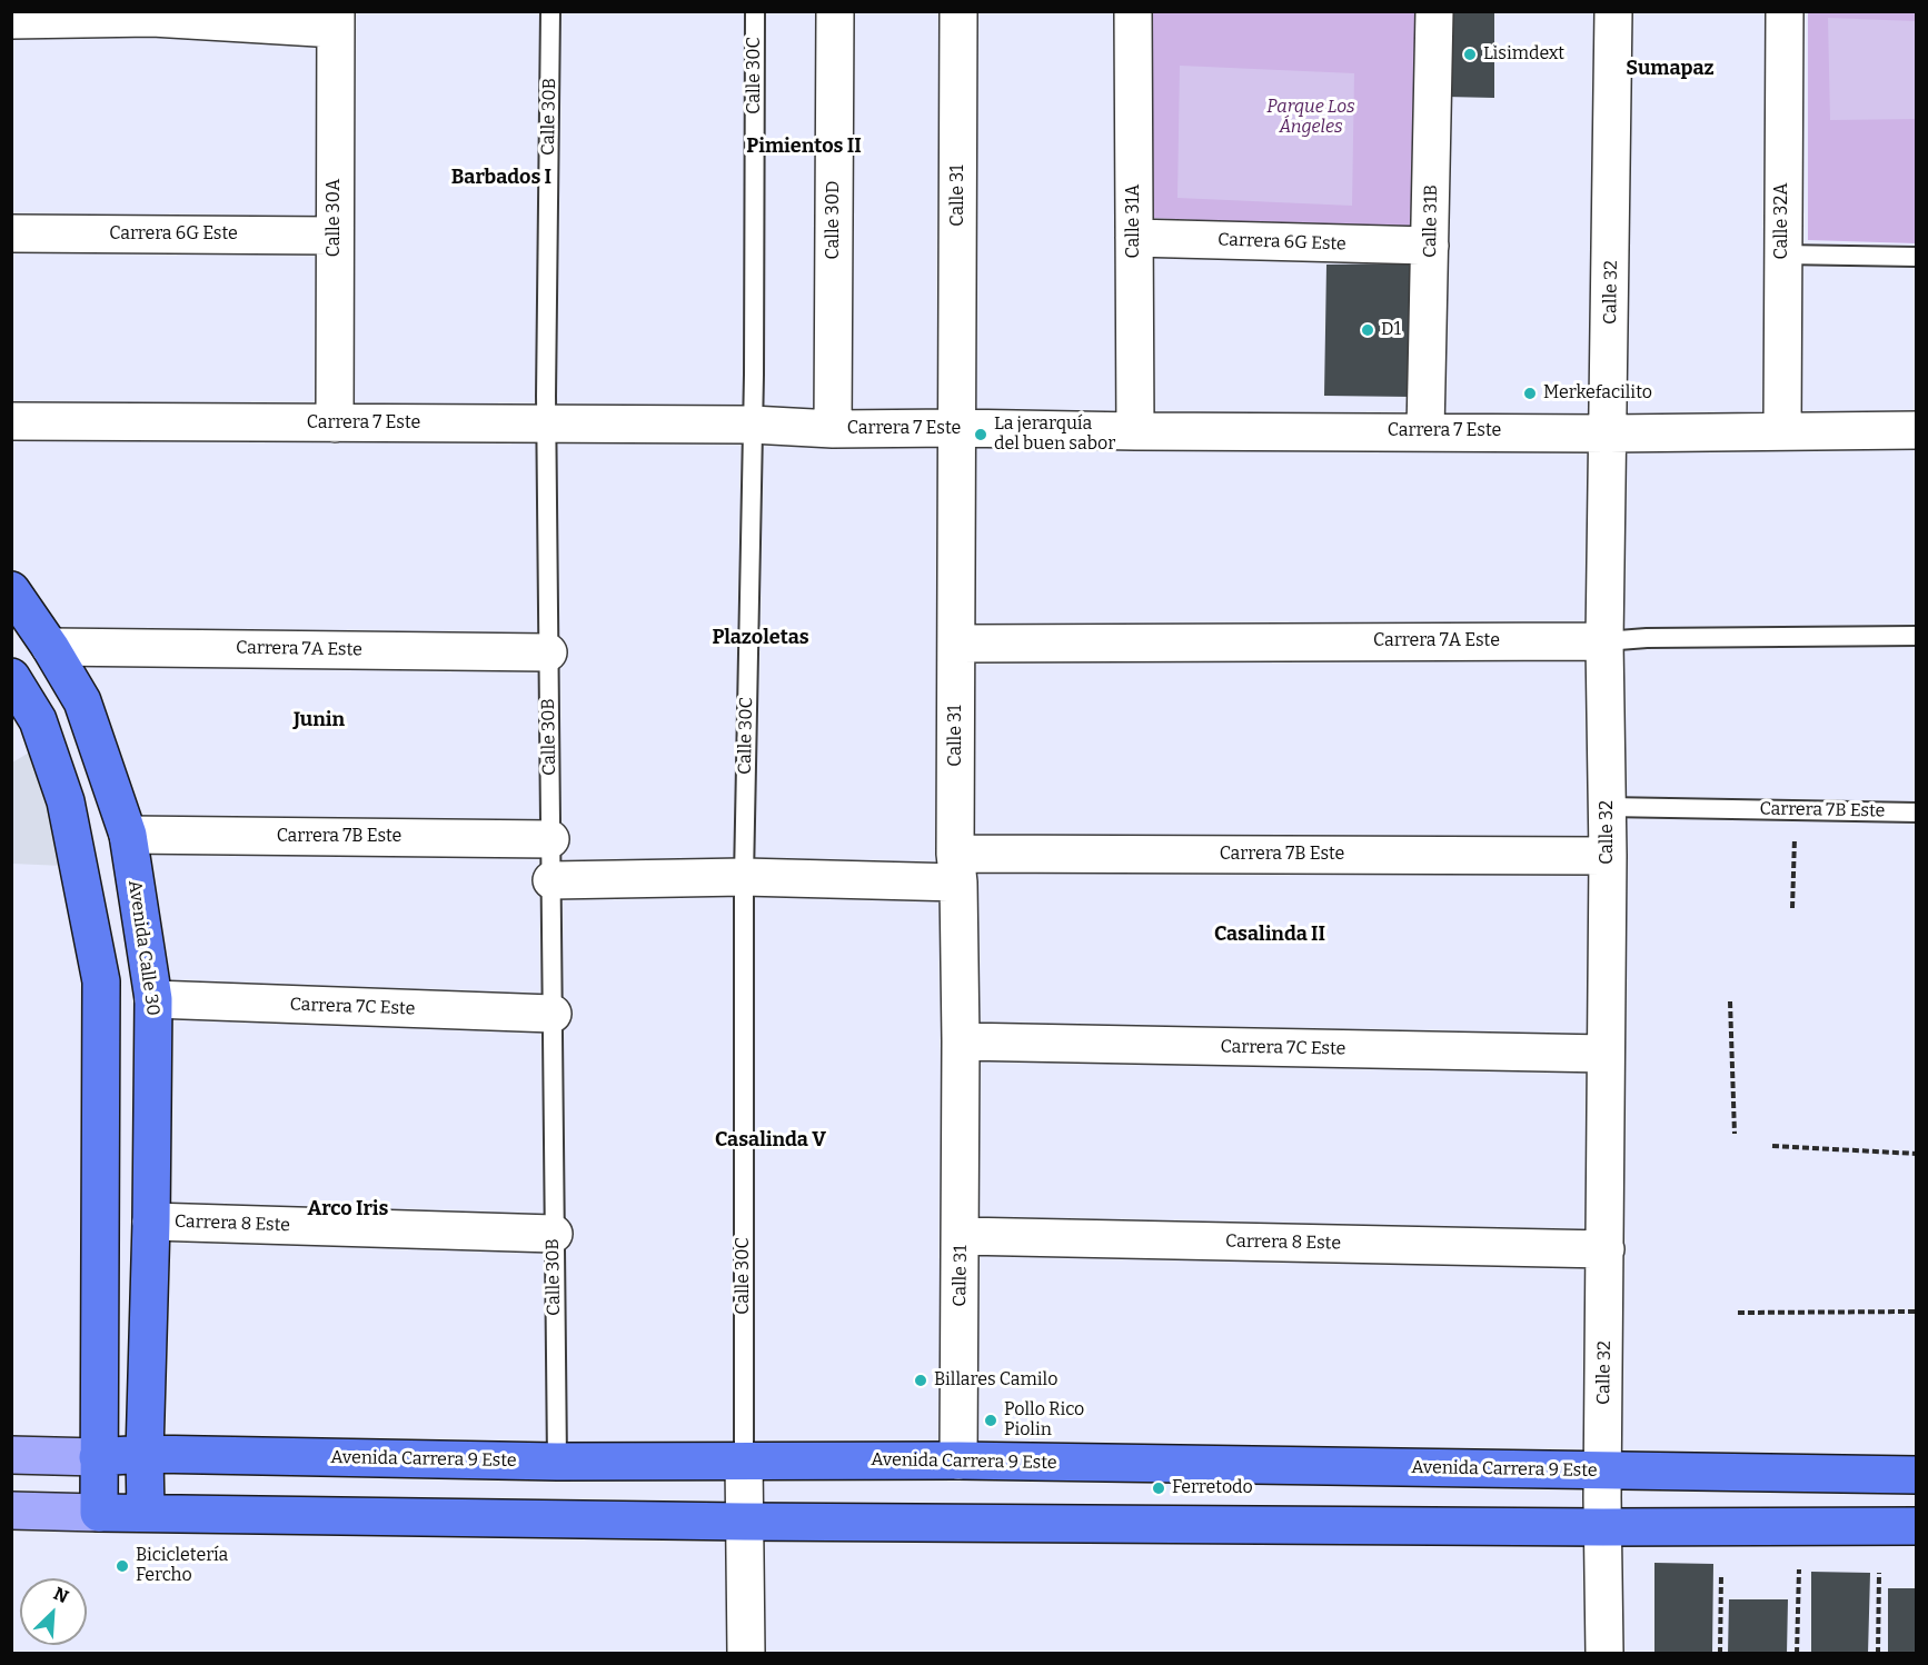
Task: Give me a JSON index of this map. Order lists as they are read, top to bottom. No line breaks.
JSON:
{"streets":{"main road":["Avenida Calle 30","Avenida Carrera 9 Este"],"street":["Calle 31","Calle 30A","Calle 30D","Calle 31A","Calle 31B","Calle 32A","Carrera 6G Este","Calle 32","Carrera 7 Este","Carrera 7A Este","Carrera 7B Este","Carrera 7C Este","Carrera 8 Este"],"lane":["Calle 30C","Calle 30B"]},"crossings":[["Calle 30C","Carrera 7 Este"],["Calle 30C","Carrera 7B Este"],["Calle 30C","Avenida Carrera 9 Este"],["Calle 30B","Carrera 7 Este"],["Calle 30B","Carrera 7A Este"],["Calle 30B","Carrera 7B Este"],["Calle 30B","Carrera 7C Este"],["Calle 30B","Carrera 8 Este"],["Calle 30B","Avenida Carrera 9 Este"],["Calle 31","Carrera 7 Este"],["Calle 31","Carrera 7A Este"],["Calle 31","Carrera 7B Este"],["Calle 31","Carrera 7C Este"],["Calle 31","Carrera 8 Este"],["Calle 31","Avenida Carrera 9 Este"],["Calle 30A","Carrera 6G Este"],["Calle 30A","Carrera 7 Este"],["Calle 30D","Carrera 7 Este"],["Calle 31A","Carrera 6G Este"],["Calle 31A","Carrera 7 Este"],["Calle 31B","Carrera 6G Este"],["Calle 31B","Carrera 7 Este"],["Calle 32A","Carrera 7 Este"],["Calle 32","Carrera 7 Este"],["Calle 32","Carrera 7A Este"],["Calle 32","Carrera 7B Este"],["Calle 32","Carrera 7C Este"],["Calle 32","Carrera 8 Este"],["Calle 32","Avenida Carrera 9 Este"],["Carrera 7A Este","Avenida Calle 30"],["Carrera 7B Este","Avenida Calle 30"],["Avenida Calle 30","Carrera 7C Este"],["Avenida Calle 30","Carrera 8 Este"],["Avenida Calle 30","Avenida Carrera 9 Este"]],"districts":["Sumapaz","Pimientos II","Barbados I","Plazoletas","Junin","Casalinda II","Casalinda V","Arco Iris"],"parks":["Parque Los Ángeles"],"places":["Lisimdext","D1","Merkefacilito","La jerarquía del buen sabor","Billares Camilo","Pollo Rico Piolin","Ferretodo","Bicicletería Fercho"],"north":"top right"}
